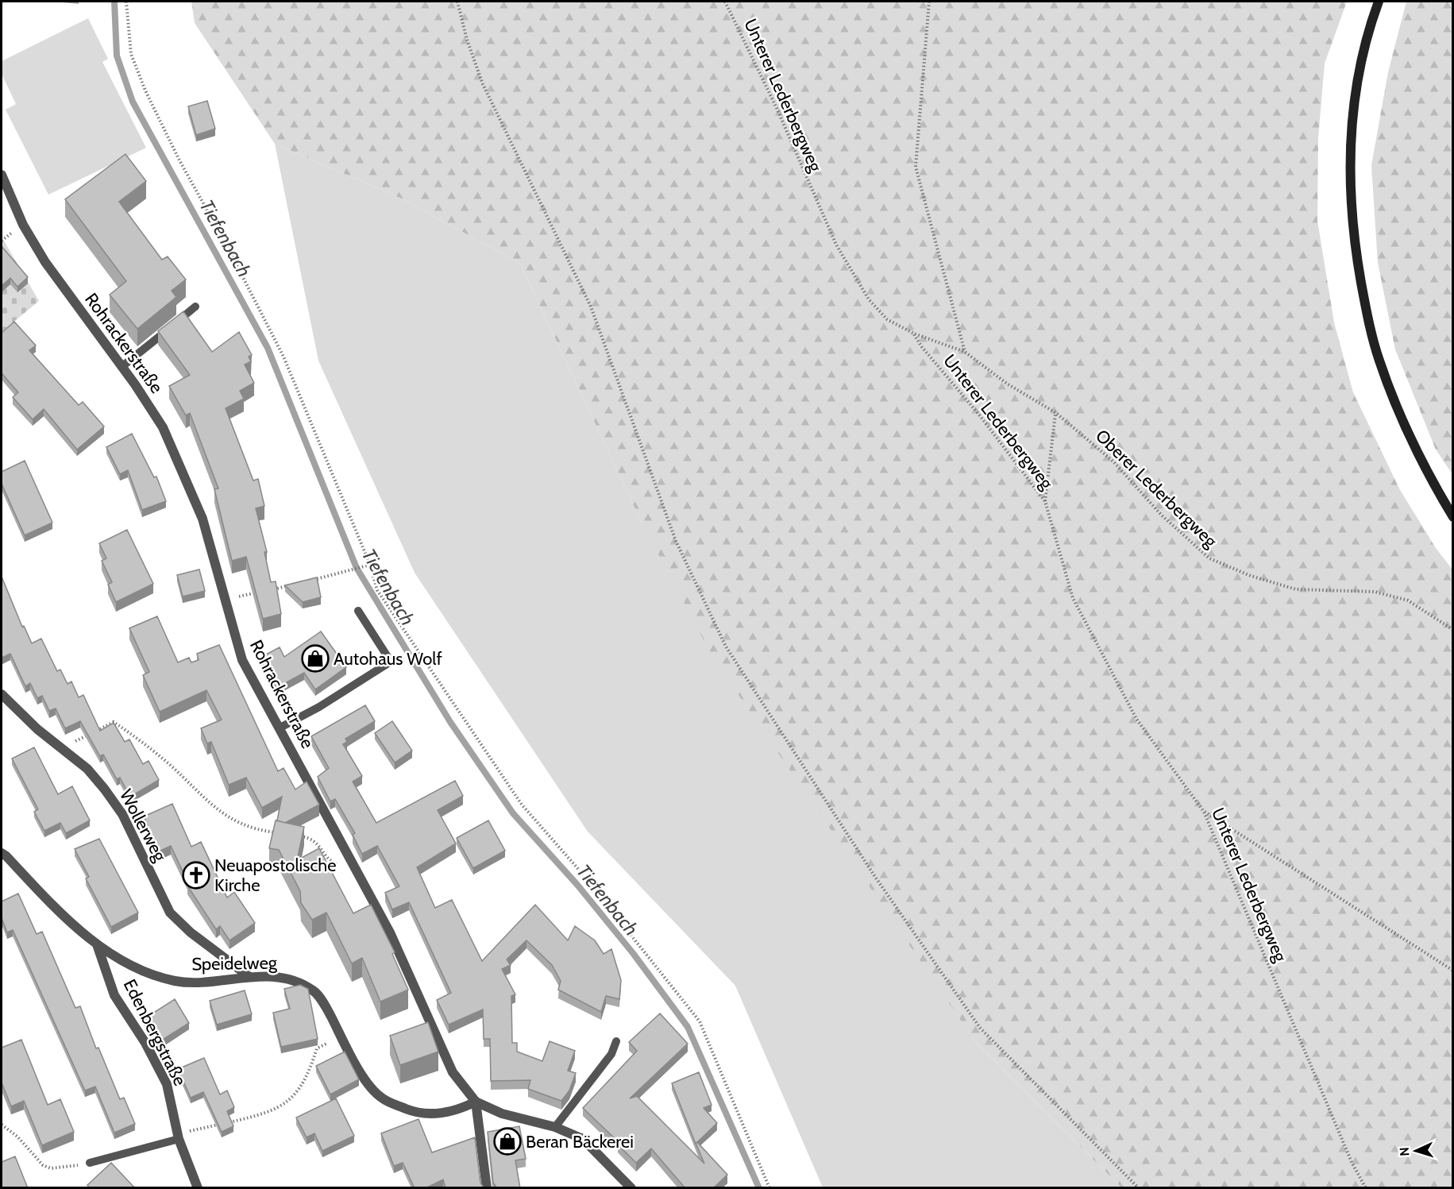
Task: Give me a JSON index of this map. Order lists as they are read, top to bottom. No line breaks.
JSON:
{"streets":{"street":["Rohrackerstraße","Wollerweg","Speidelweg","Edenbergstraße"],"path":["Unterer Lederbergweg","Oberer Lederbergweg"]},"crossings":[["Unterer Lederbergweg","Oberer Lederbergweg"],["Rohrackerstraße","Speidelweg"],["Wollerweg","Speidelweg"],["Speidelweg","Edenbergstraße"]],"water":["Tiefenbach"],"places":{"shop":["Autohaus Wolf","Beran Bäckerei"],"church":["Neuapostolische Kirche"]},"north":"left"}
